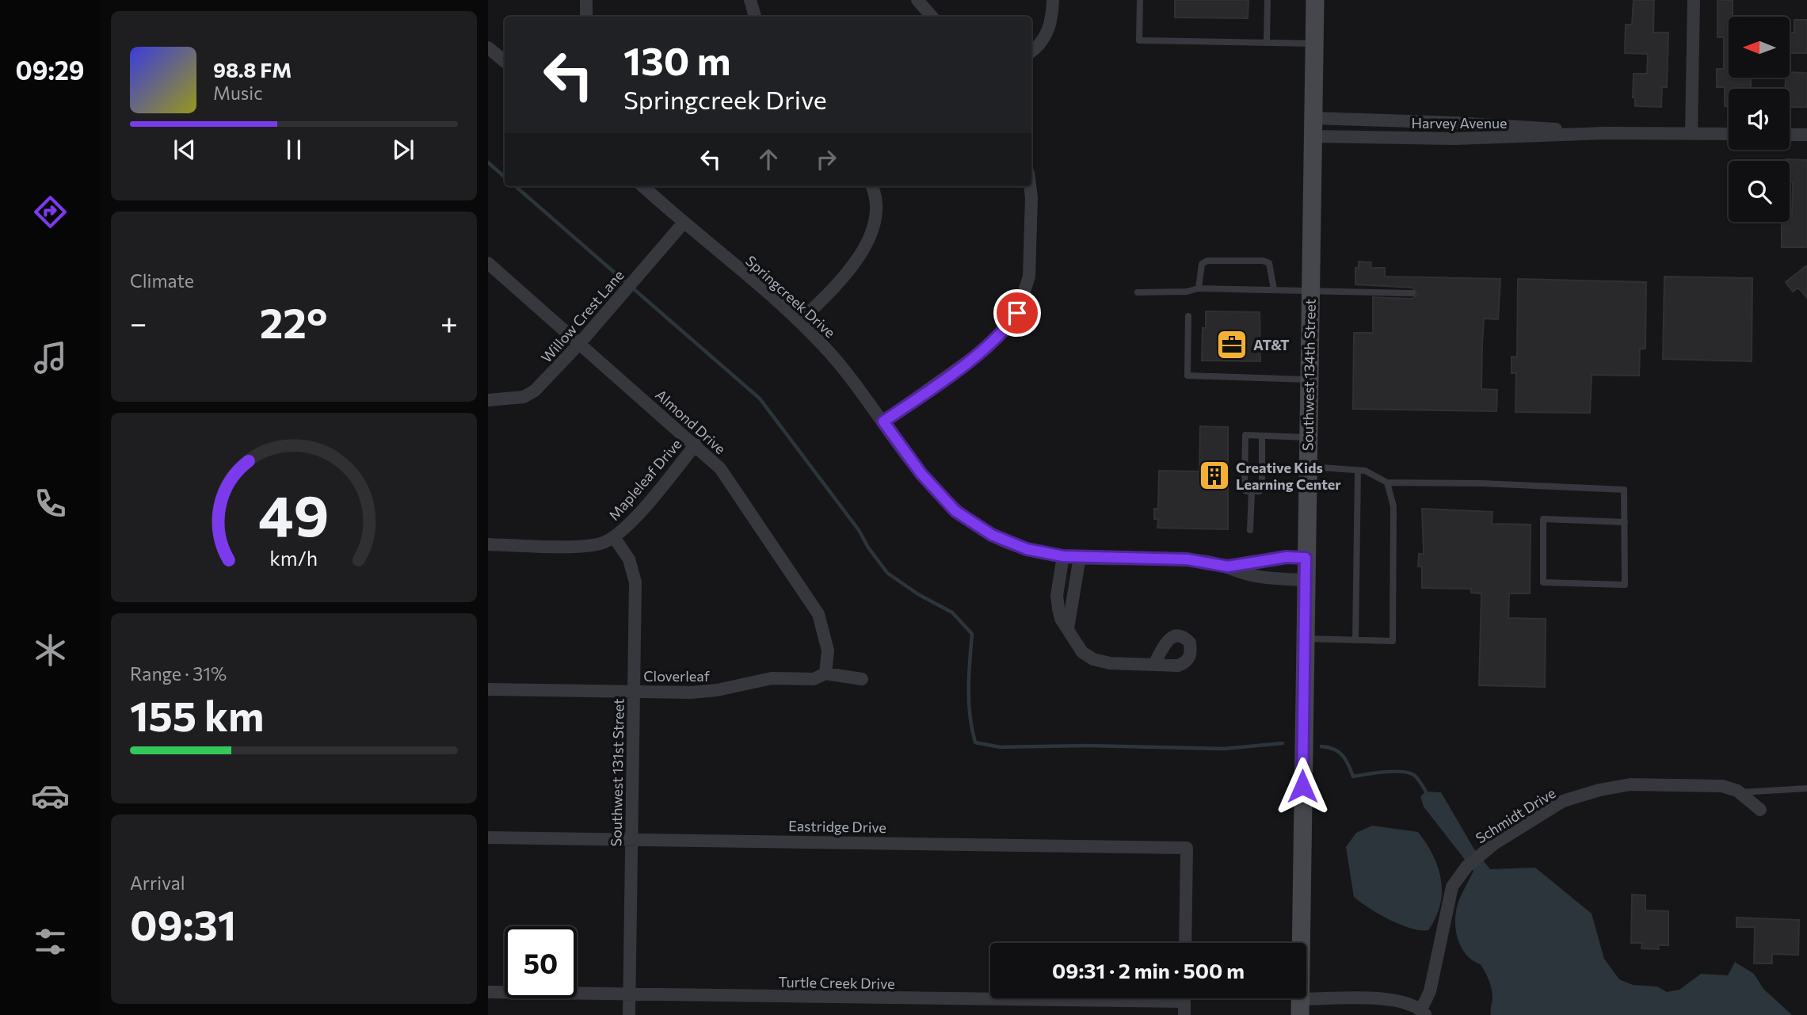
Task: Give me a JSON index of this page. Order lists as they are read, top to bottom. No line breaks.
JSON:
{"streets":{"main road":["Southwest 134th Street"],"street":["Harvey Avenue","Springcreek Drive","Willow Crest Lane","Almond Drive","Mapleleaf Drive","Cloverleaf","Southwest 131st Street","Schmidt Drive","Eastridge Drive","Turtle Creek Drive"]},"crossings":[["Harvey Avenue","Southwest 134th Street"],["Springcreek Drive","Willow Crest Lane"],["Springcreek Drive","Southwest 134th Street"],["Willow Crest Lane","Almond Drive"],["Almond Drive","Mapleleaf Drive"],["Almond Drive","Cloverleaf"],["Mapleleaf Drive","Southwest 131st Street"],["Cloverleaf","Southwest 131st Street"],["Southwest 131st Street","Eastridge Drive"],["Southwest 131st Street","Turtle Creek Drive"]],"places":{"office":["AT&T"],"building":["Creative Kids Learning Center"]},"north":"left","page":{"tabs":"09:29","turn":["130 m","Springcreek Drive"],"song":["98.8 FM","Music"],"tile":["Climate",["Range · 31%","155 km"],["Arrival","09:31"]],"heat":["−","22°","+"],"limit":"50","trip":"09:31 · 2 min · 500 m","gauge":["49","km/h"]}}
